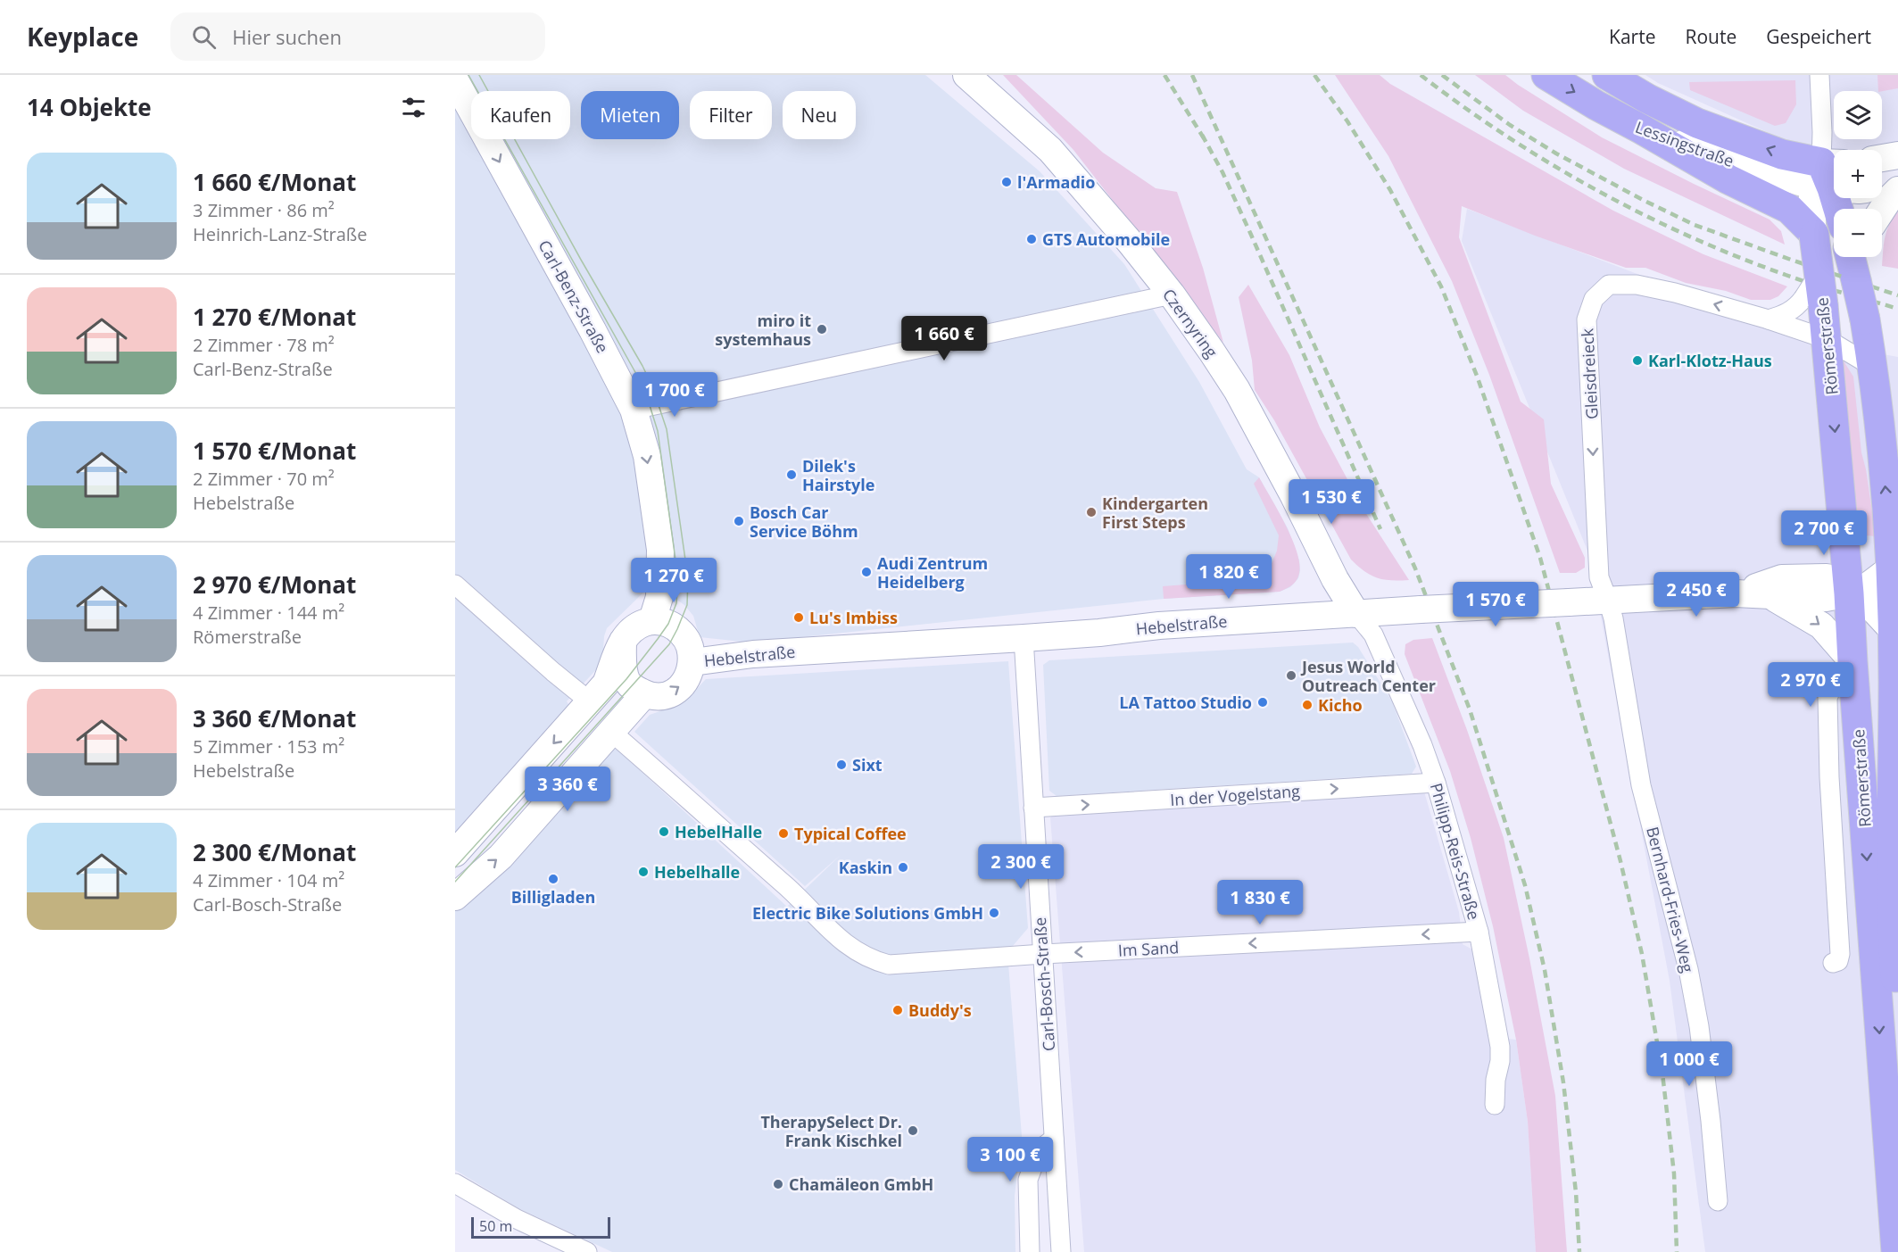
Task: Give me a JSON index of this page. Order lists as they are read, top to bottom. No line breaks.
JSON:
{"streets":{"main road":["Lessingstraße","Carl-Benz-Straße","Czernyring","Römerstraße","Hebelstraße"],"street":["Gleisdreieck","In der Vogelstang","Philipp-Reis-Straße","Bernhard-Fries-Weg","Im Sand","Carl-Bosch-Straße"]},"crossings":[["Carl-Benz-Straße","Hebelstraße"],["Czernyring","Hebelstraße"],["Czernyring","Philipp-Reis-Straße"],["Römerstraße","Gleisdreieck"],["Römerstraße","Hebelstraße"],["Gleisdreieck","Hebelstraße"],["Gleisdreieck","Bernhard-Fries-Weg"],["Hebelstraße","Philipp-Reis-Straße"],["Hebelstraße","Bernhard-Fries-Weg"],["Hebelstraße","Carl-Bosch-Straße"],["In der Vogelstang","Philipp-Reis-Straße"],["In der Vogelstang","Carl-Bosch-Straße"],["Philipp-Reis-Straße","Im Sand"],["Im Sand","Carl-Bosch-Straße"]],"one_way":["Carl-Benz-Straße","In der Vogelstang","Im Sand"],"places":["l'Armadio","GTS Automobile","miro it systemhaus","Karl-Klotz-Haus","Dilek's Hairstyle","Kindergarten First Steps","Bosch Car Service Böhm","Audi Zentrum Heidelberg","Lu's Imbiss","Jesus World Outreach Center","LA Tattoo Studio","Kicho","Sixt","HebelHalle","Typical Coffee","Kaskin","Hebelhalle","Billigladen","Electric Bike Solutions GmbH","Buddy's","TherapySelect Dr. Frank Kischkel","Chamäleon GmbH"],"scale_bar":"50 m","page":{"header":"Keyplace","search":"Hier suchen","nav":["Karte","Route","Gespeichert"],"heading":"14 Objekte","map_buttons":["+","−"],"chip":["Kaufen","Mieten","Filter","Neu"],"list":[{"name":"1 660 €/Monat","note":"3 Zimmer · 86 m² · Heinrich-Lanz-Straße"},{"name":"1 270 €/Monat","note":"2 Zimmer · 78 m² · Carl-Benz-Straße"},{"name":"1 570 €/Monat","note":"2 Zimmer · 70 m² · Hebelstraße"},{"name":"2 970 €/Monat","note":"4 Zimmer · 144 m² · Römerstraße"},{"name":"3 360 €/Monat","note":"5 Zimmer · 153 m² · Hebelstraße"},{"name":"2 300 €/Monat","note":"4 Zimmer · 104 m² · Carl-Bosch-Straße"}],"price":["1 660 €","1 700 €","1 530 €","2 700 €","1 820 €","1 270 €","2 450 €","1 570 €","2 970 €","3 360 €","2 300 €","1 830 €","1 000 €","3 100 €"],"scale":"50 m"}}
